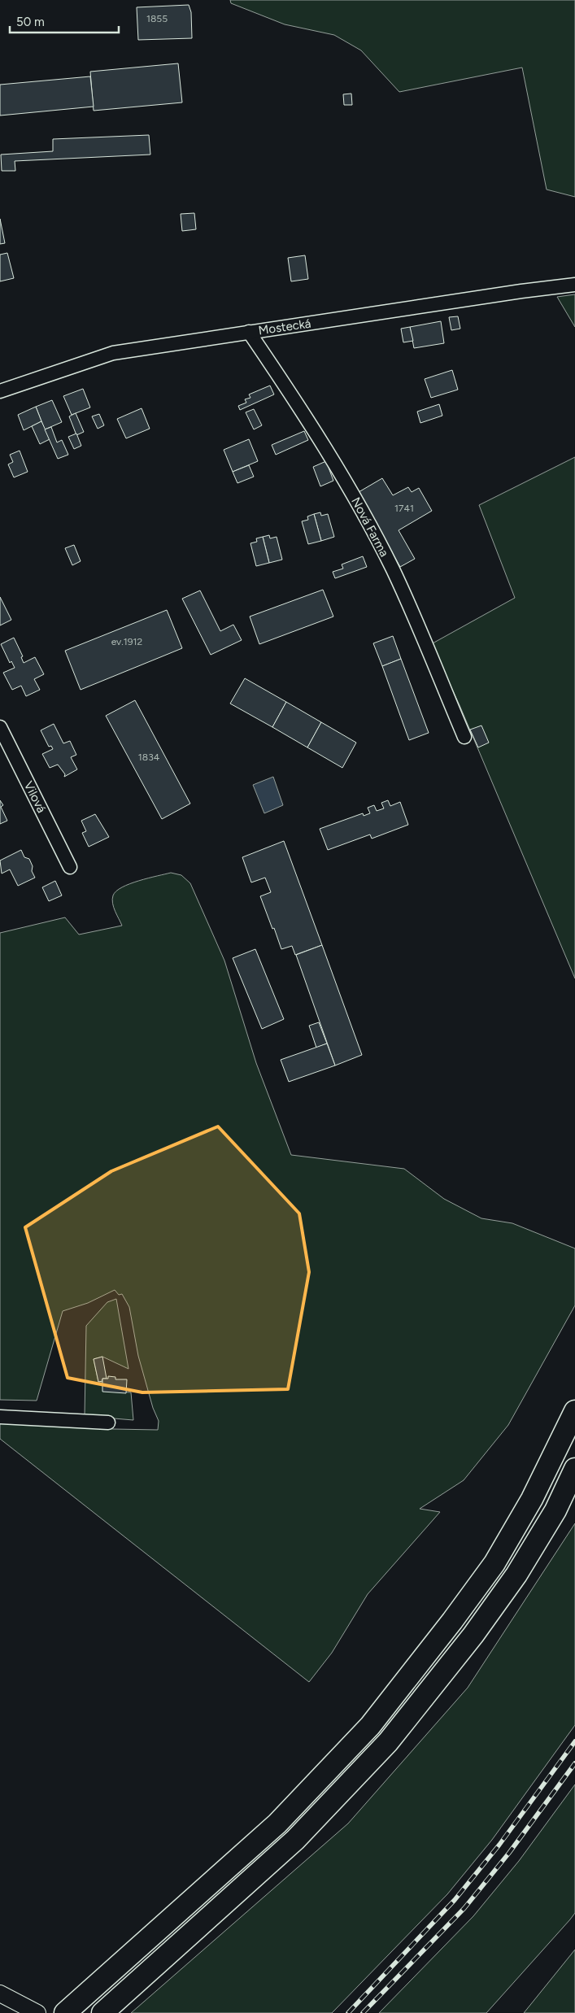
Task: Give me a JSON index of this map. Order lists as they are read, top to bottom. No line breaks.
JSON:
{"streets":{"street":["Mostecká","Nová Farma","Vilová"]},"crossings":[["Mostecká","Nová Farma"]],"house_numbers":["1855","1741","ev.1912","1834"],"scale_bar":"50 m"}
